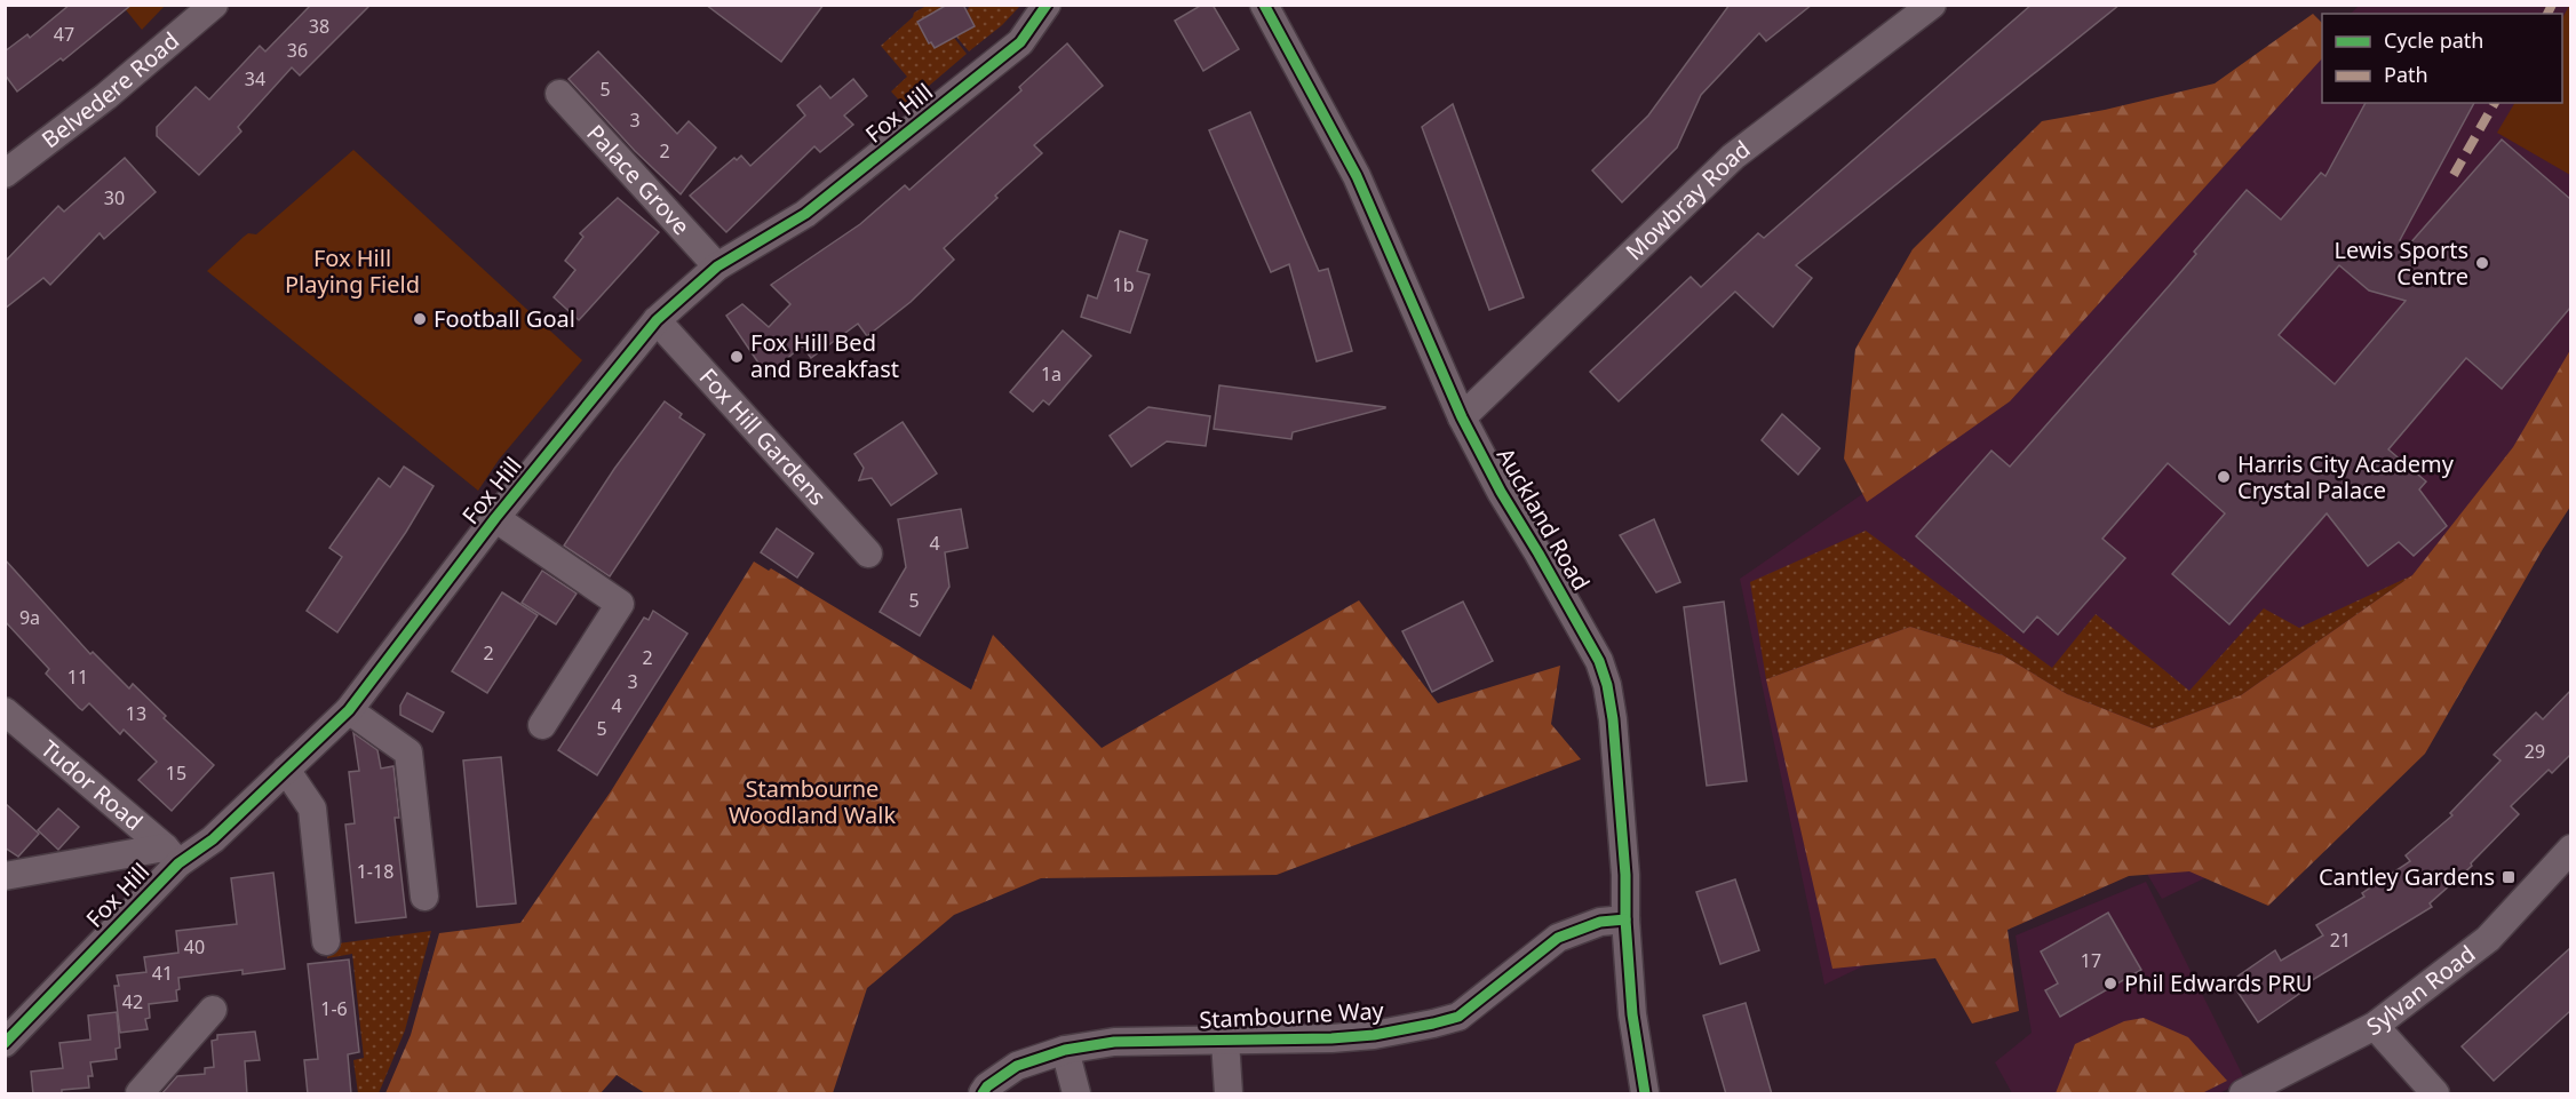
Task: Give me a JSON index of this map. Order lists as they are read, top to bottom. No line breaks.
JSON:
{"streets":{"street":["Belvedere Road","Fox Hill","Palace Grove","Mowbray Road","Fox Hill Gardens","Auckland Road","Tudor Road","Sylvan Road","Stambourne Way"]},"crossings":[["Fox Hill","Palace Grove"],["Fox Hill","Fox Hill Gardens"],["Fox Hill","Tudor Road"],["Mowbray Road","Auckland Road"],["Auckland Road","Stambourne Way"]],"parks":["Fox Hill Playing Field","Stambourne Woodland Walk"],"places":{"other":["Lewis Sports Centre","Football Goal","Fox Hill Bed and Breakfast","Harris City Academy Crystal Palace","Phil Edwards PRU"],"transit":["Cantley Gardens"]},"house_numbers":["38","47","36","34","5","3","2","30","1b","1a","4","5","9a","2","2","11","3","4","13","5","29","15","1-18","21","40","17","41","42","1-6"],"legend":["Cycle path","Path"]}
